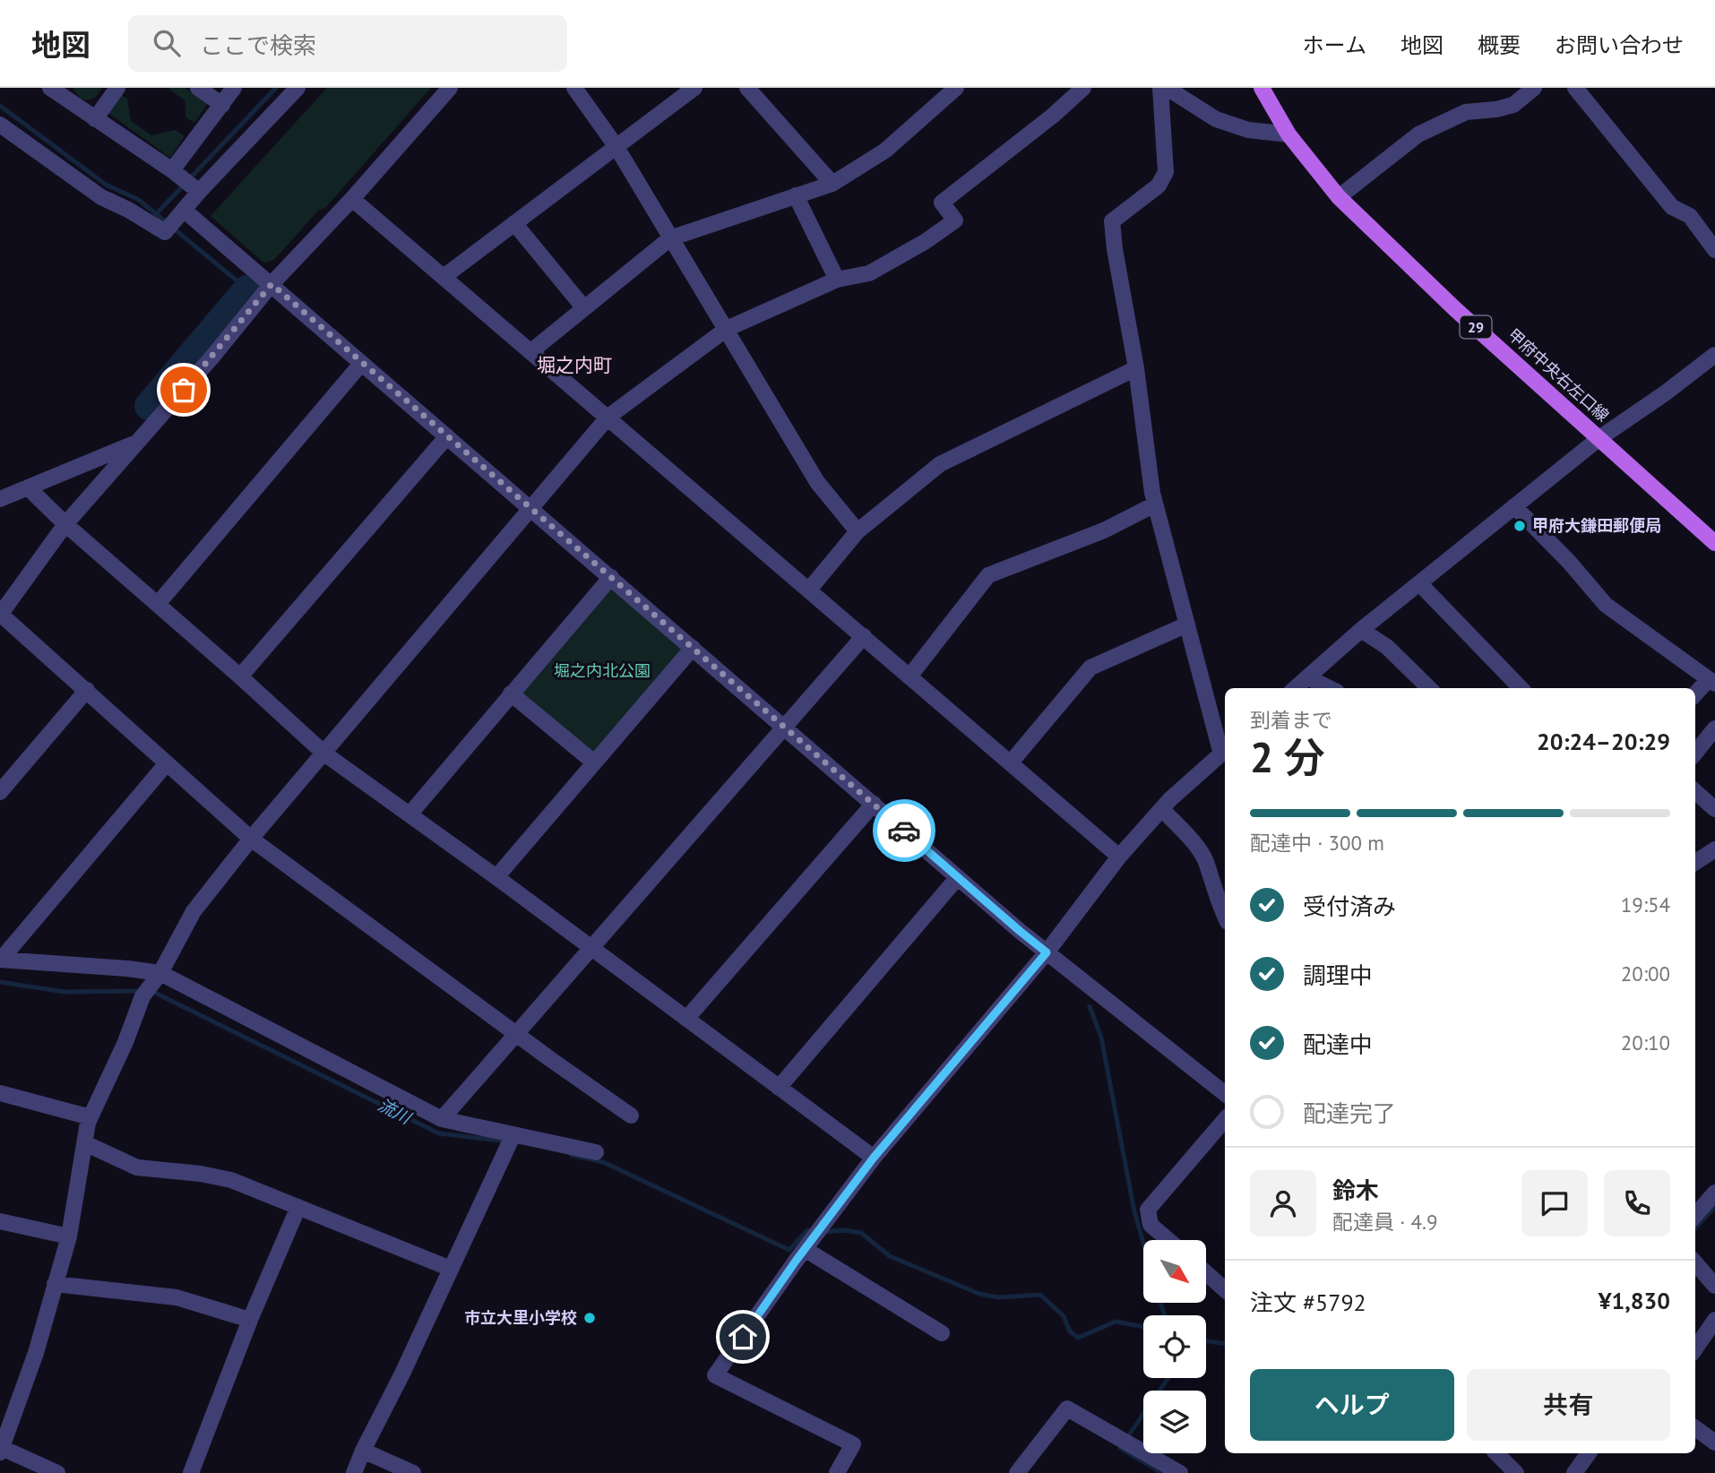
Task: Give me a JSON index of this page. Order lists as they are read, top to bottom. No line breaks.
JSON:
{"streets":{"main road":["29","甲府中央右左口線"]},"districts":["堀之内町"],"water":["流川"],"parks":["堀之内北公園"],"places":["甲府大鎌田郵便局","市立大里小学校"],"north":"bottom right","page":{"header":"地図","search":"ここで検索","nav":["ホーム","地図","概要","お問い合わせ"],"heading":["2 分","到着まで","20:24–20:29"],"panel":["鈴木","配達員 · 4.9","注文 #5792","¥1,830"],"bar":"配達中 · 300 m","list":[["受付済み","19:54"],["調理中","20:00"],["配達中","20:10"],"配達完了"],"buttons":["ヘルプ","共有"]}}
